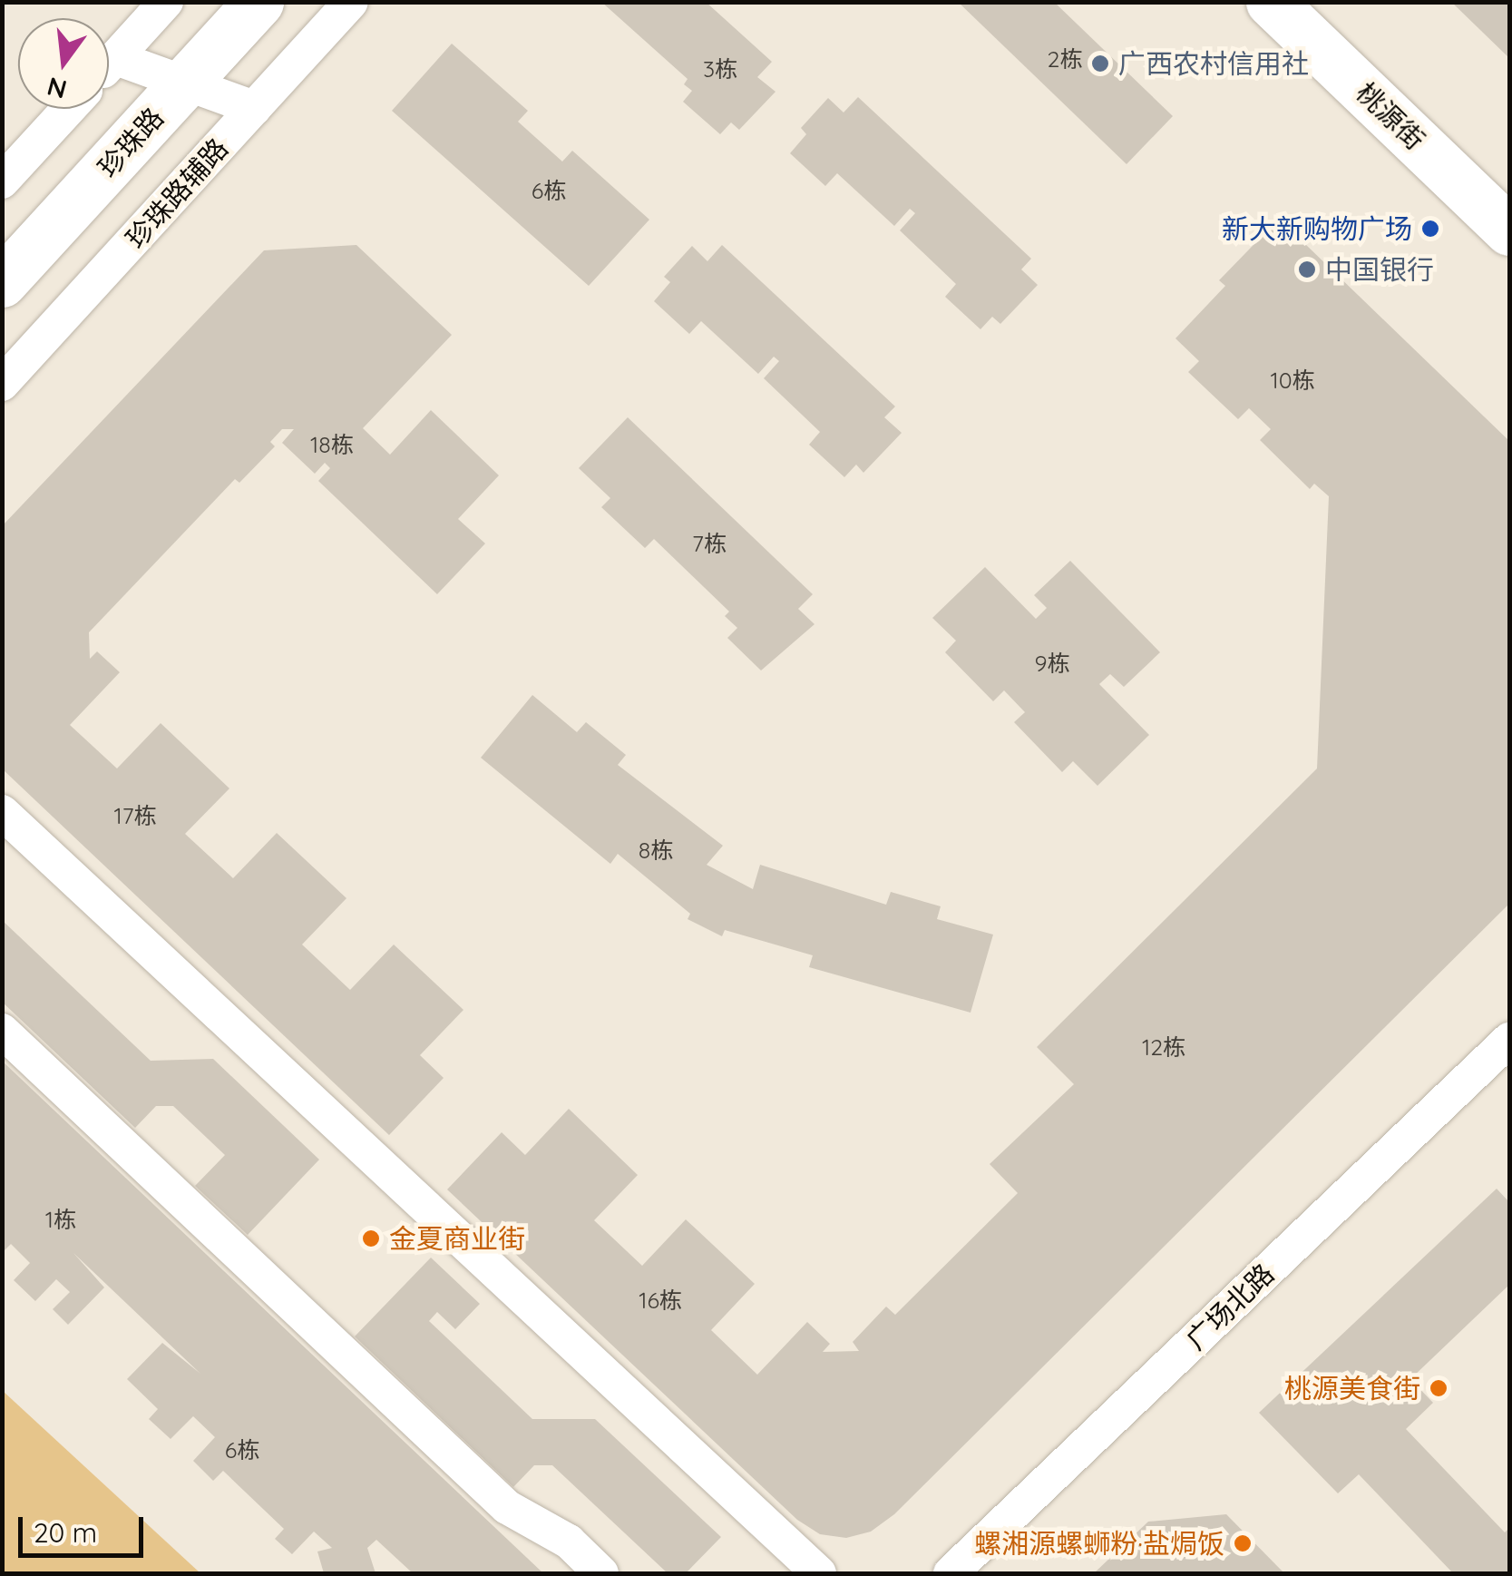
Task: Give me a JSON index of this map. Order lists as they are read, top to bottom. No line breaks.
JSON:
{"streets":{"street":["桃源街","珍珠路","珍珠路辅路","广场北路"]},"places":["广西农村信用社","新大新购物广场","中国银行","金夏商业街","桃源美食街","螺湘源螺蛳粉·盐焗饭"],"house_numbers":["2栋","3栋","6栋","10栋","18栋","7栋","9栋","17栋","8栋","12栋","1栋","16栋","6栋"],"scale_bar":"20 m","north":"bottom"}
